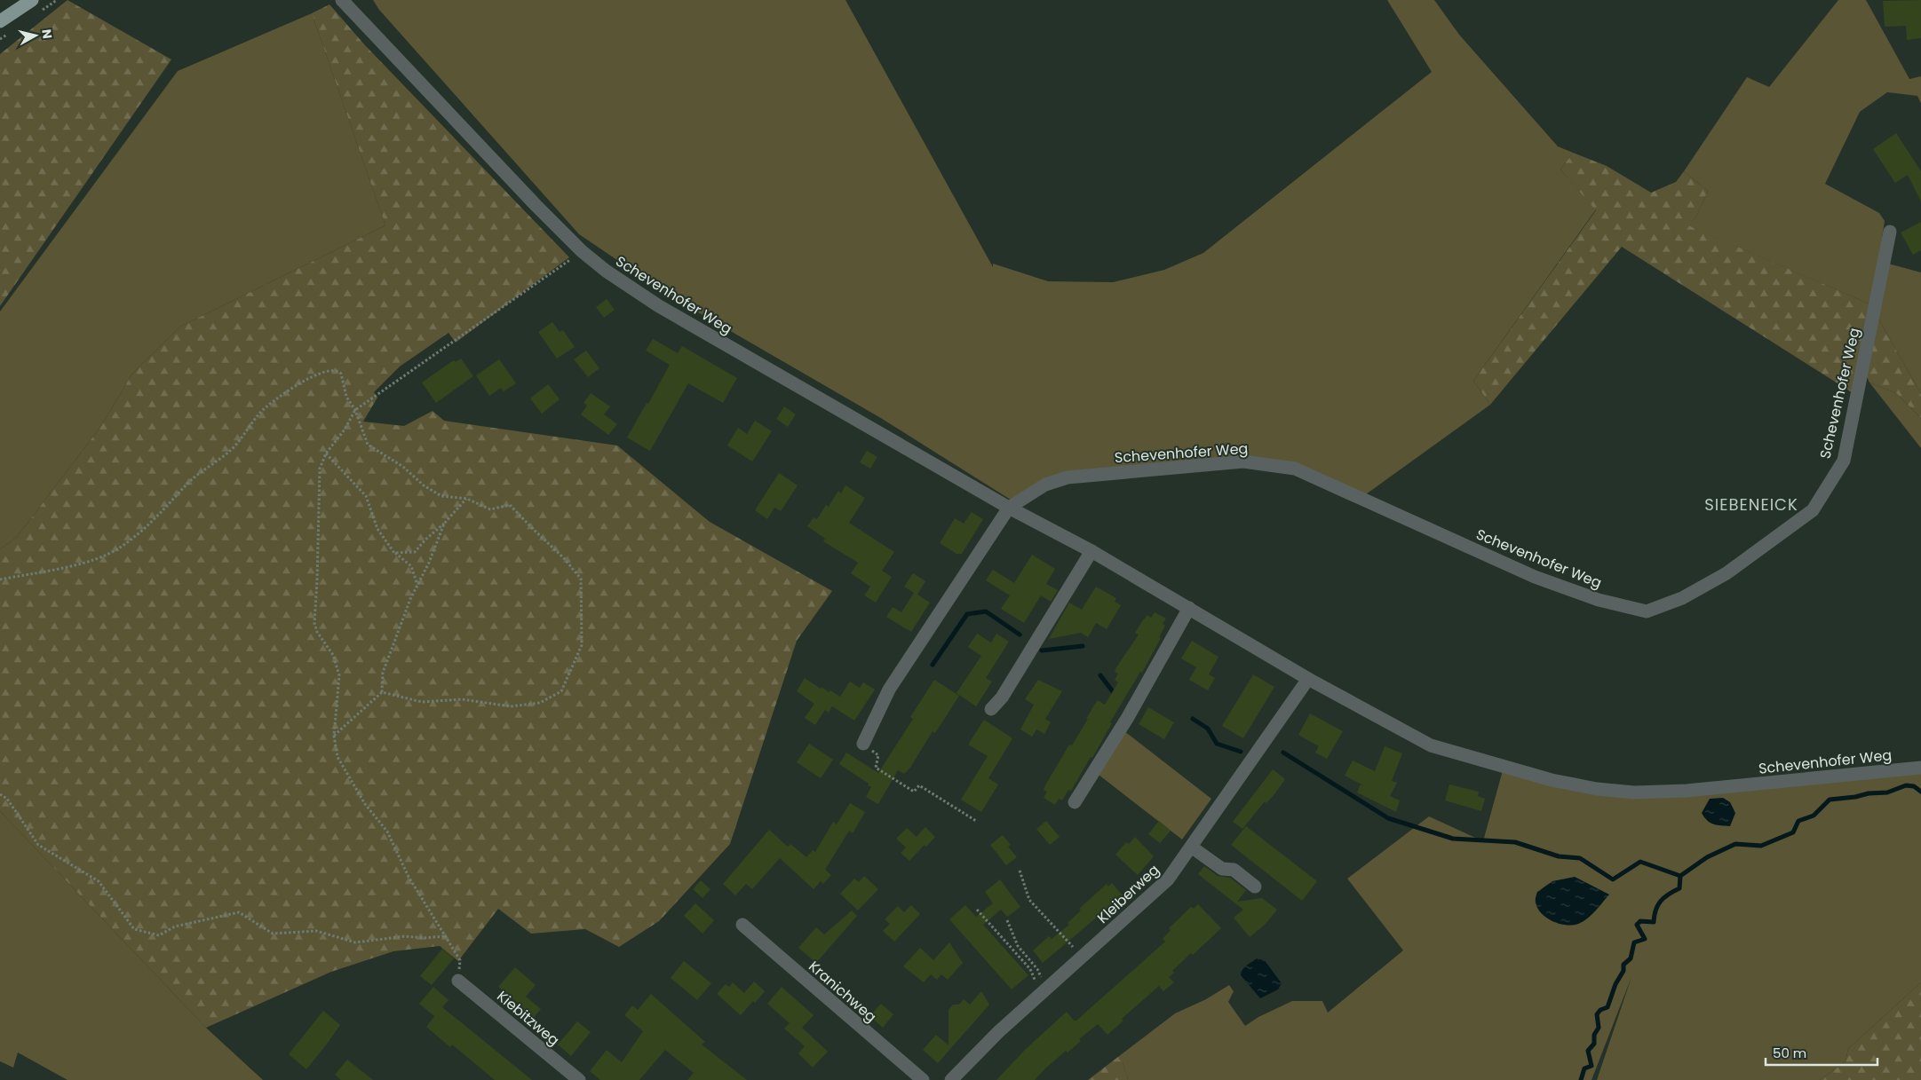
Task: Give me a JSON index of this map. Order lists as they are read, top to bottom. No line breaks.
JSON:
{"streets":{"street":["Schevenhofer Weg","Kleiberweg","Kranichweg","Kiebitzweg"]},"crossings":[["Schevenhofer Weg","Kleiberweg"]],"districts":["SIEBENEICK"],"scale_bar":"50 m","north":"right"}
